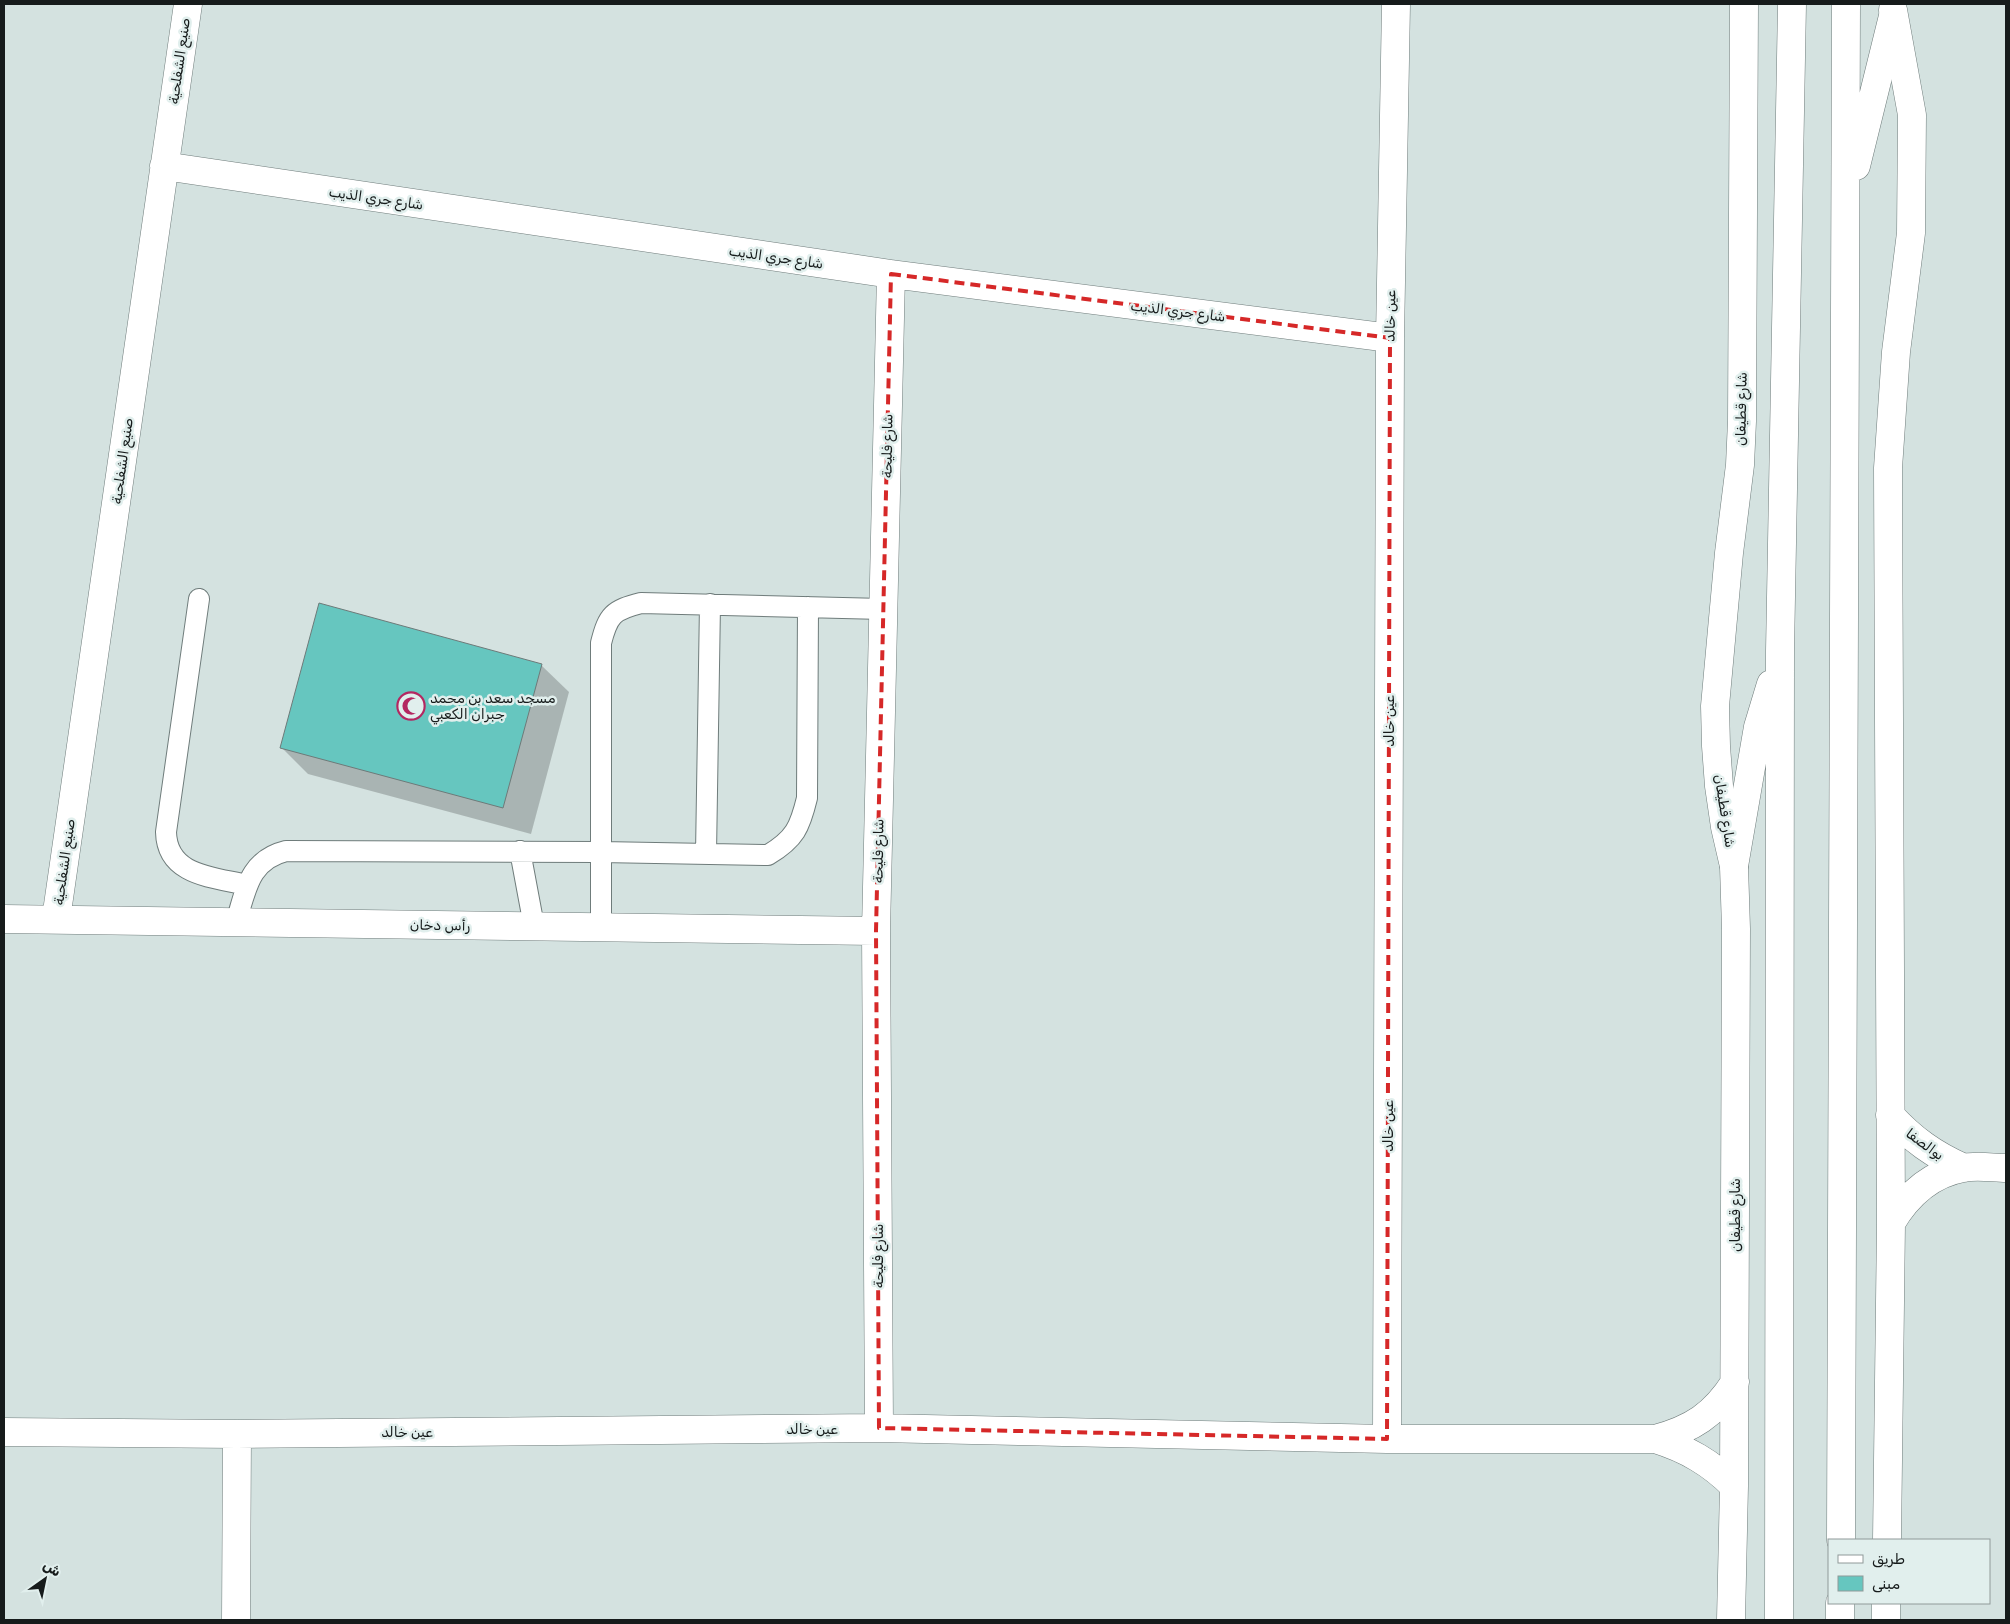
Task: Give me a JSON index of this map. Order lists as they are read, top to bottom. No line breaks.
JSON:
{"streets":{"street":["صنيع الشفلحية","شارع جري الذيب","عين خالد","شارع قطيفان","شارع فليحة","رأس دخان","بوالصفا"]},"crossings":[["صنيع الشفلحية","شارع جري الذيب"],["صنيع الشفلحية","رأس دخان"],["شارع جري الذيب","عين خالد"],["شارع جري الذيب","شارع فليحة"],["عين خالد","شارع قطيفان"],["عين خالد","شارع فليحة"],["شارع فليحة","رأس دخان"]],"places":{"mosque":["مسجد سعد بن محمد جبران الكعبي"]},"legend":["طريق","مبنى"],"north":"top right"}
